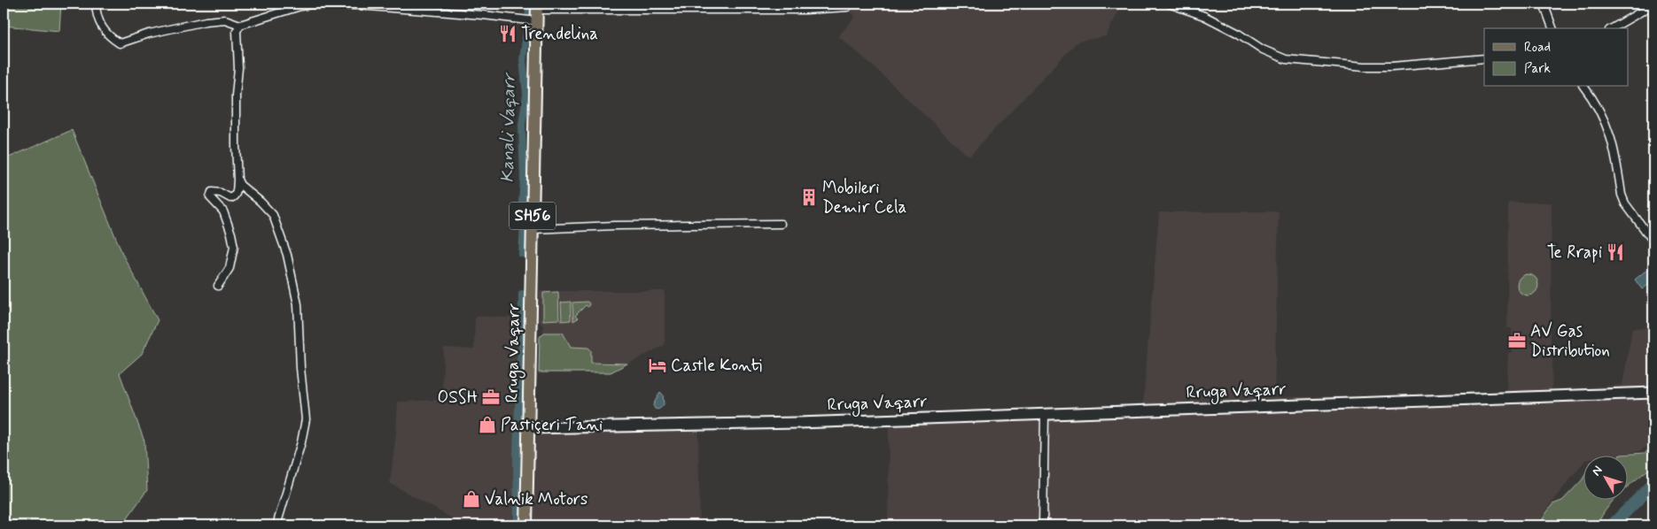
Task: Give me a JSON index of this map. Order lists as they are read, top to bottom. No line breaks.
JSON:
{"streets":{"main road":["SH56","Rruga Vaqarr"]},"crossings":[["SH56","Rruga Vaqarr"]],"water":["Kanali Vaqarr"],"places":{"restaurant":["Trendelina","Te Rrapi"],"building":["Mobileri Demir Cela"],"office":["AV Gas Distribution","OSSH"],"hotel":["Castle Konti"],"shop":["Pastiçeri Tani","Valnik Motors"]},"legend":["Road","Park"],"north":"top left"}
